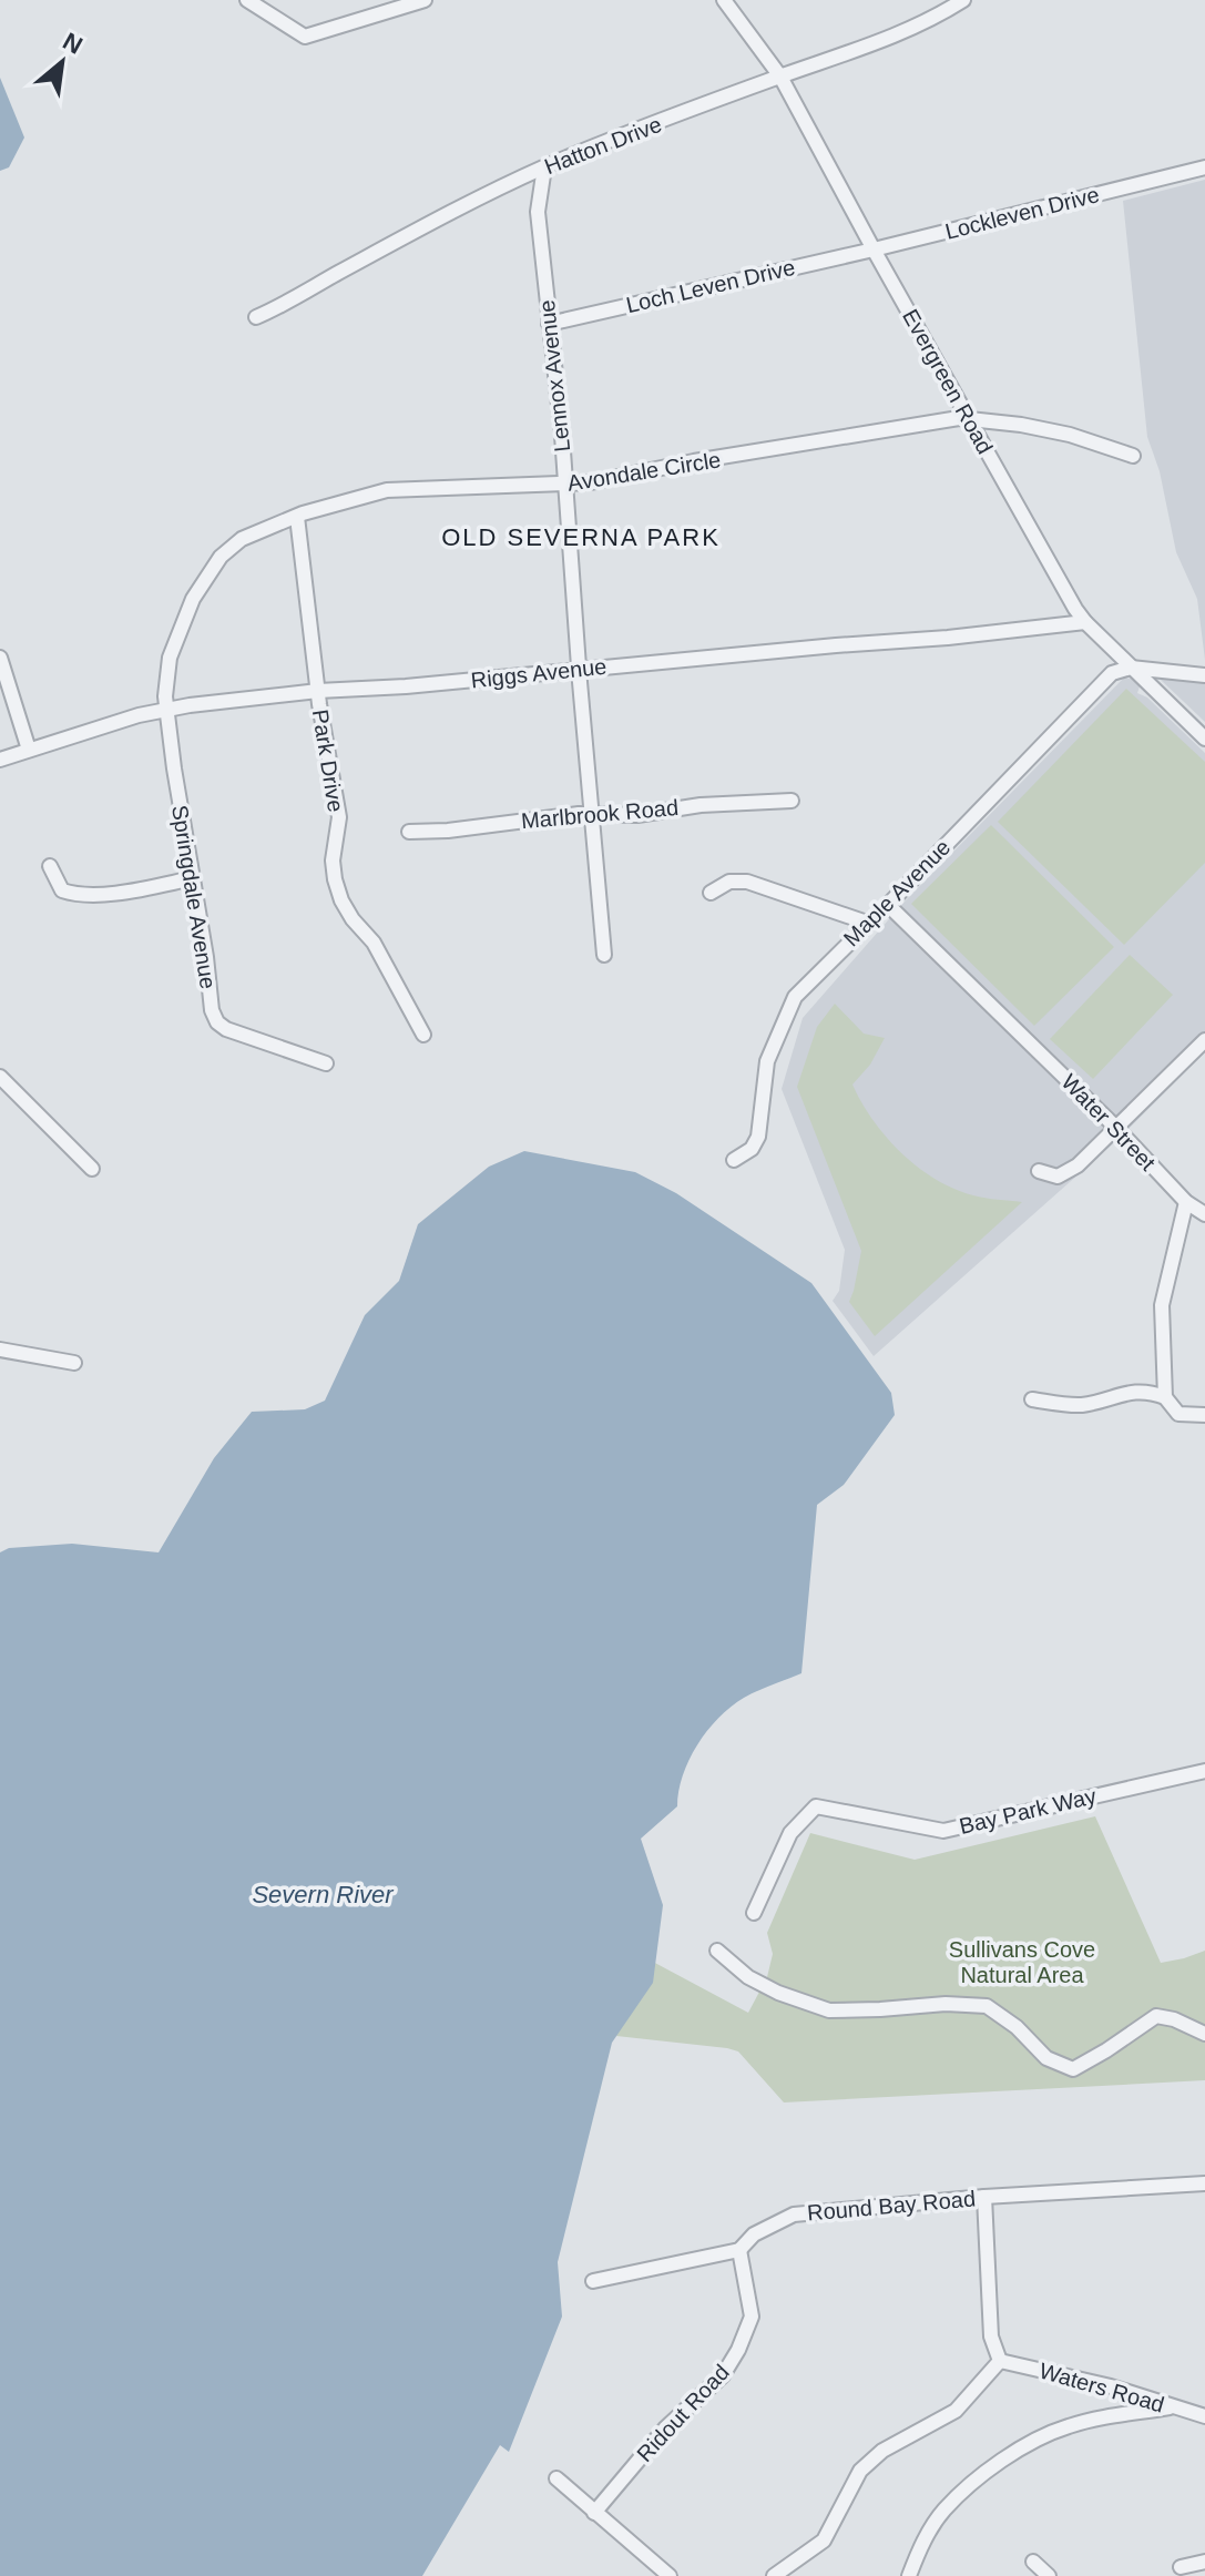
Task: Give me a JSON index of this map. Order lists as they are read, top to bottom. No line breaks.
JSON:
{"streets":{"street":["Hatton Drive","Lockleven Drive","Loch Leven Drive","Lennox Avenue","Evergreen Road","Avondale Circle","Riggs Avenue","Park Drive","Marlbrook Road","Maple Avenue","Springdale Avenue","Water Street","Bay Park Way","Round Bay Road","Waters Road","Ridout Road"]},"crossings":[["Hatton Drive","Lennox Avenue"],["Hatton Drive","Evergreen Road"],["Lockleven Drive","Loch Leven Drive"],["Lockleven Drive","Evergreen Road"],["Loch Leven Drive","Lennox Avenue"],["Loch Leven Drive","Evergreen Road"],["Lennox Avenue","Avondale Circle"],["Lennox Avenue","Riggs Avenue"],["Lennox Avenue","Marlbrook Road"],["Evergreen Road","Avondale Circle"],["Evergreen Road","Riggs Avenue"],["Evergreen Road","Maple Avenue"],["Avondale Circle","Riggs Avenue"],["Avondale Circle","Park Drive"],["Avondale Circle","Springdale Avenue"],["Riggs Avenue","Park Drive"],["Riggs Avenue","Springdale Avenue"],["Maple Avenue","Water Street"],["Round Bay Road","Ridout Road"]],"districts":["OLD SEVERNA PARK"],"water":["Severn River"],"parks":["Sullivans Cove Natural Area"],"north":"top right"}
